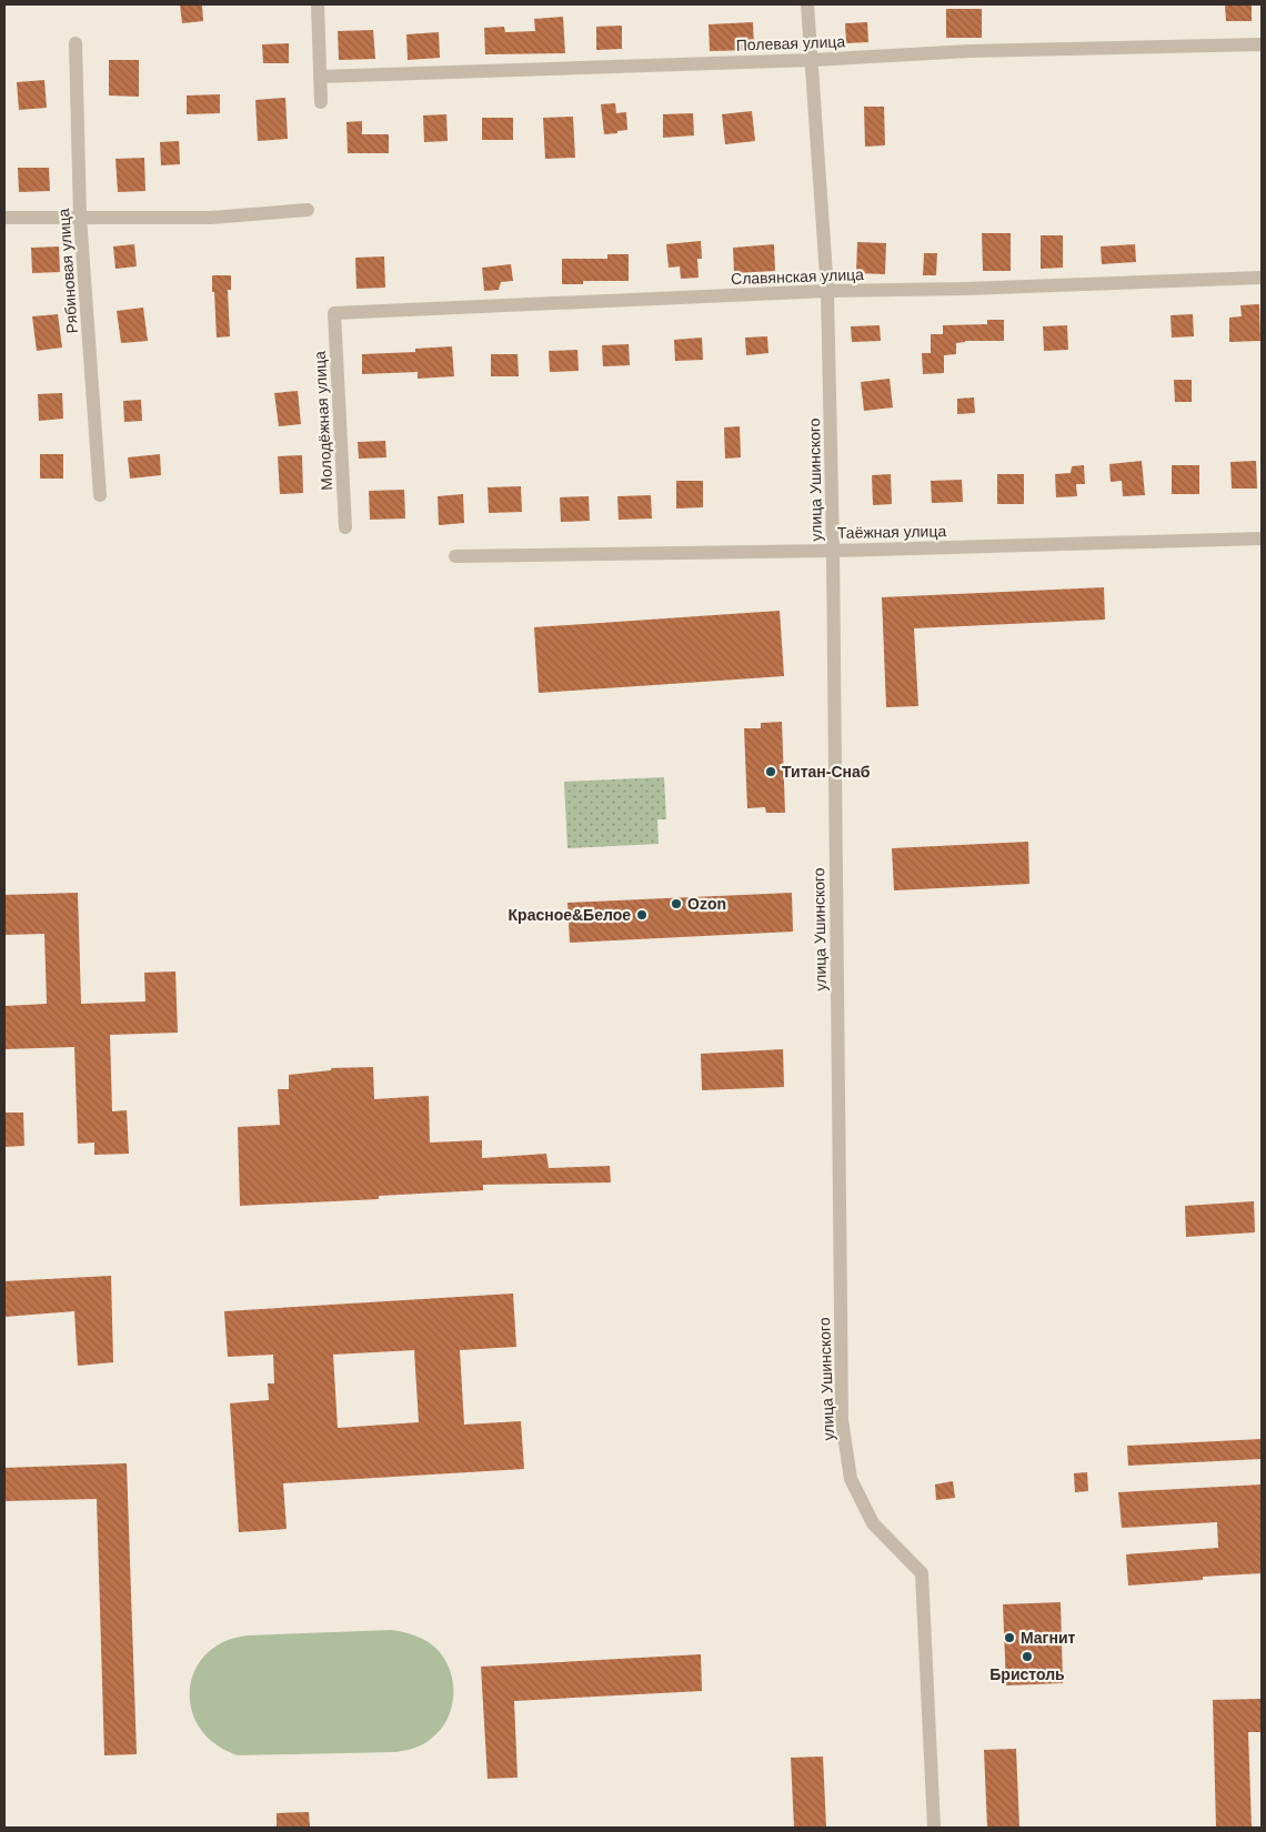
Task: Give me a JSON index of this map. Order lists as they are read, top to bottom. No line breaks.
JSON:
{"streets":{"street":["Полевая улица","Рябиновая улица","Славянская улица","Молодёжная улица","улица Ушинского","Таёжная улица"]},"crossings":[["Полевая улица","улица Ушинского"],["Славянская улица","Молодёжная улица"],["Славянская улица","улица Ушинского"],["улица Ушинского","Таёжная улица"]],"places":["Титан-Снаб","Ozon","Красное&Белое","Магнит","Бристоль"]}
